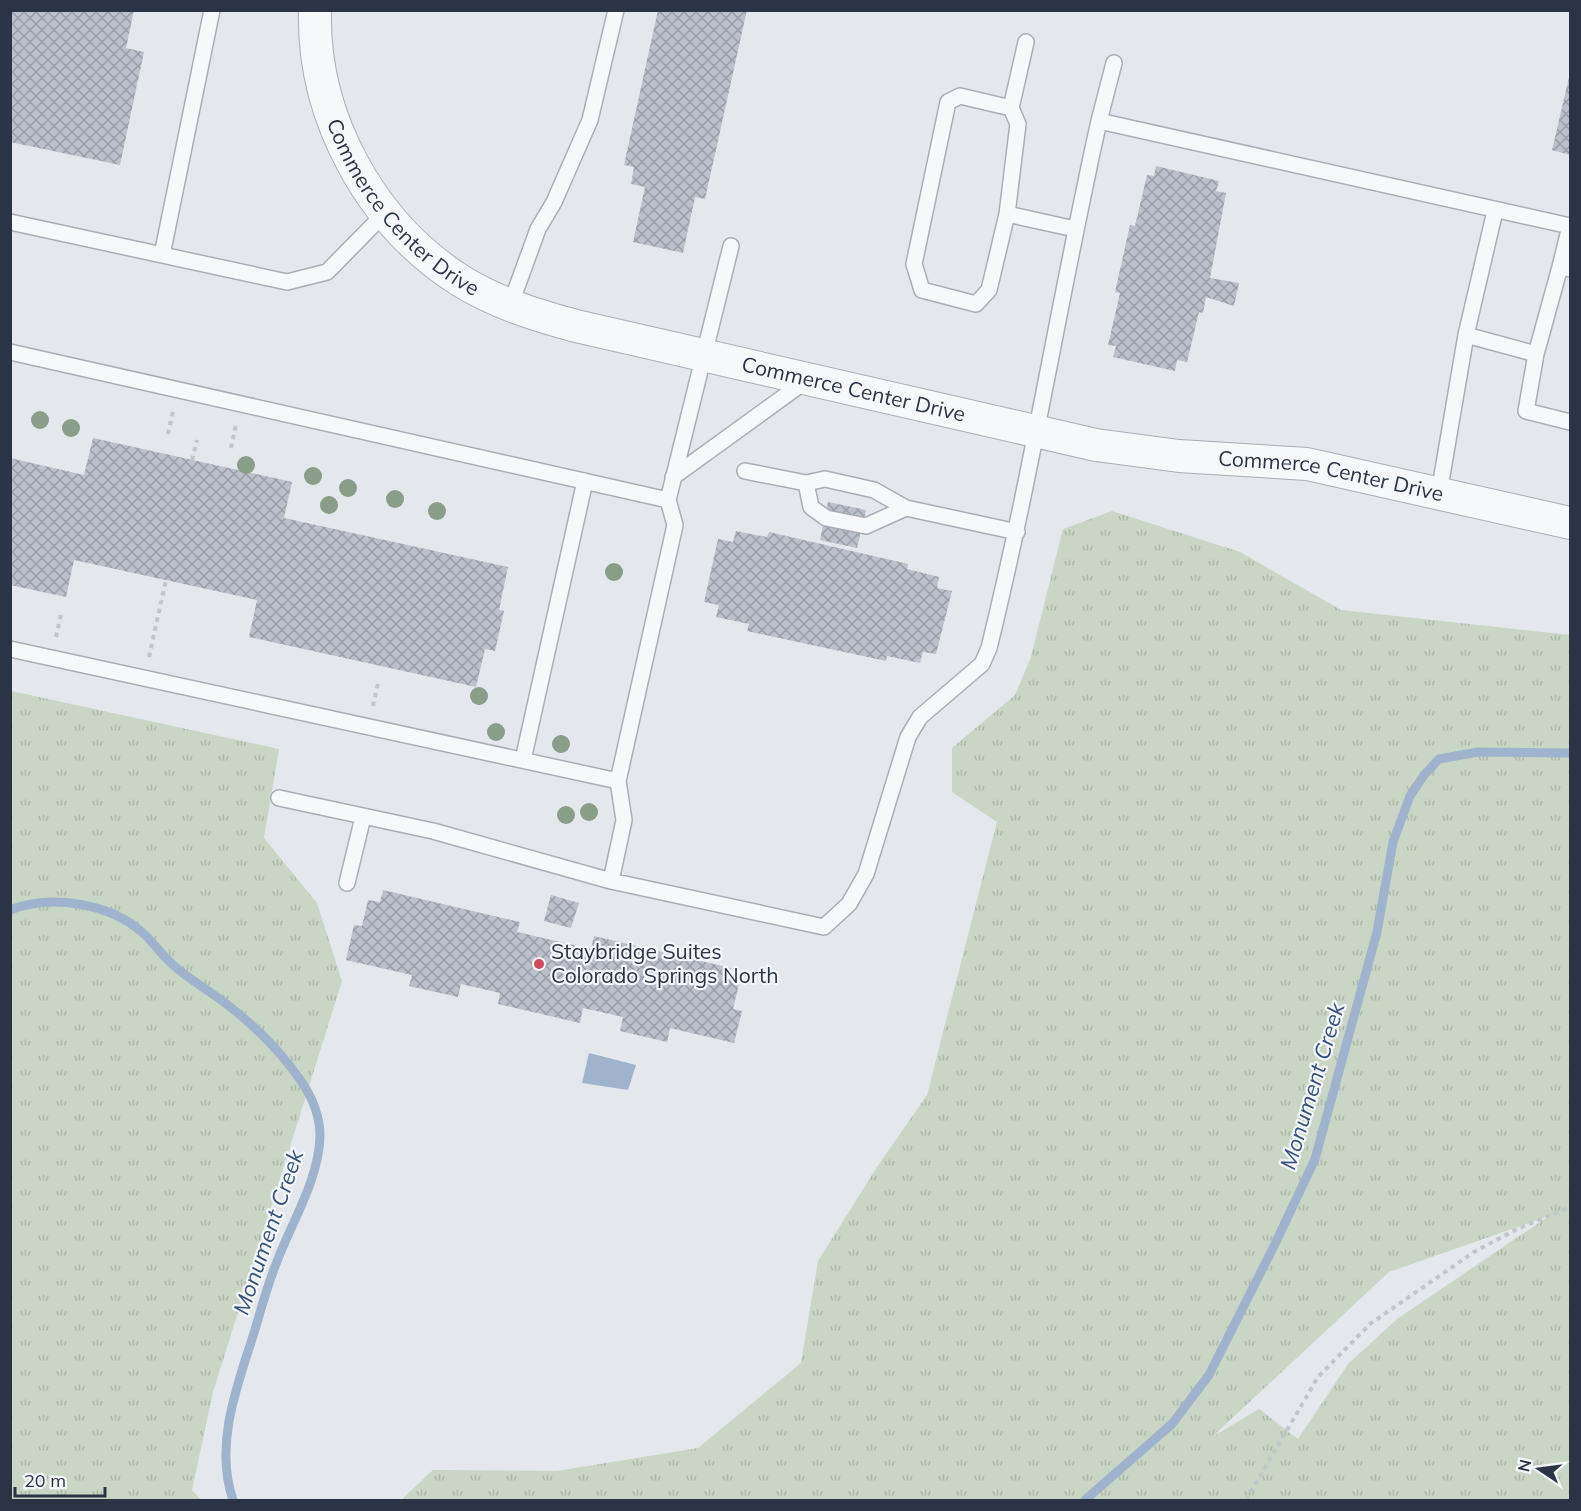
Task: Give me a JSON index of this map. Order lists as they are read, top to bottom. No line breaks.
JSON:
{"streets":{"street":["Commerce Center Drive"]},"water":["Monument Creek"],"places":["Staybridge Suites Colorado Springs North"],"scale_bar":"20 m","north":"left"}
